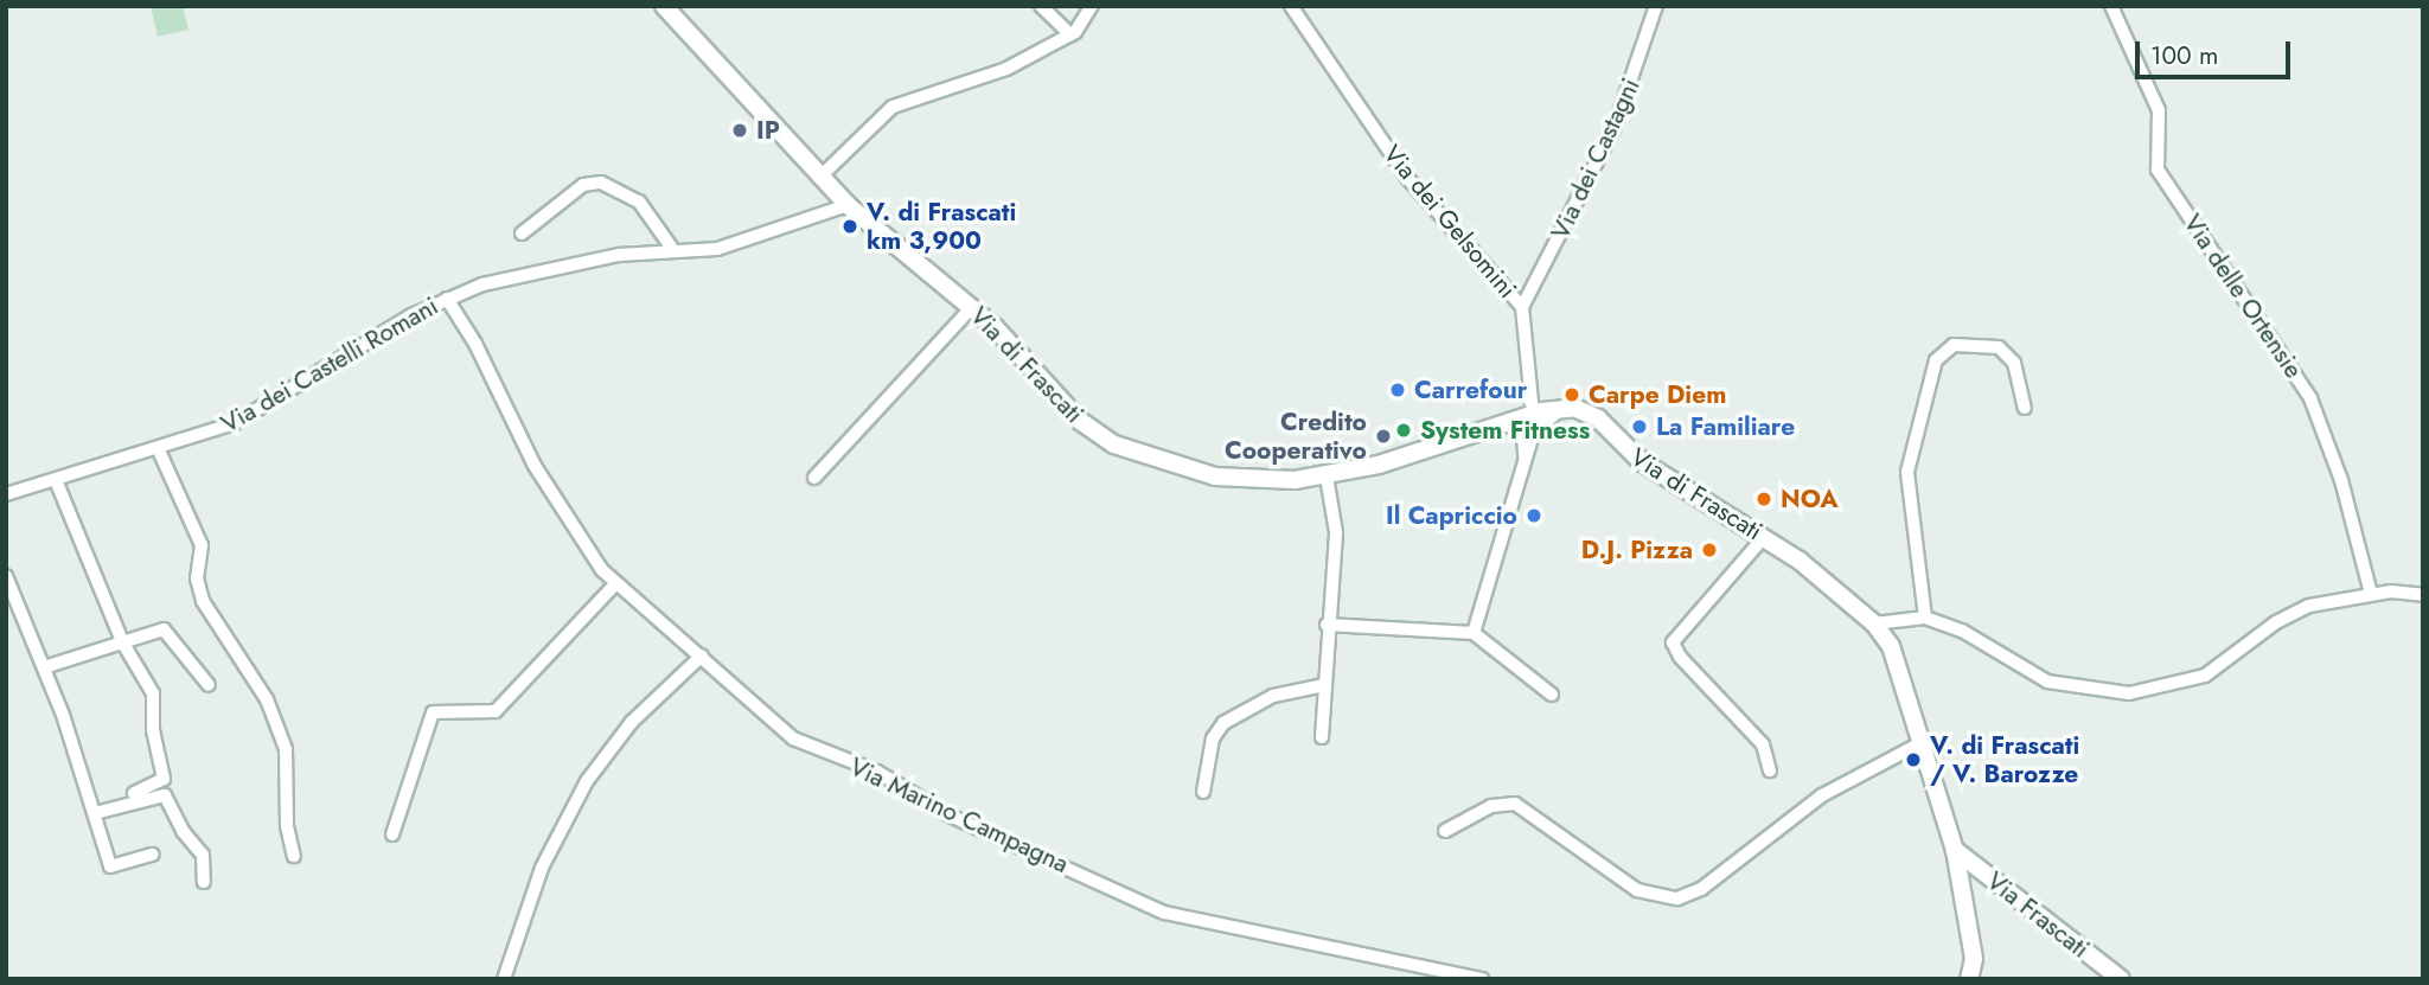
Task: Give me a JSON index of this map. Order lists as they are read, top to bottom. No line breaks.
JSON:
{"streets":{"main road":["Via di Frascati","Via Frascati"],"street":["Via dei Castagni","Via dei Gelsomini","Via delle Ortensie","Via dei Castelli Romani","Via Marino Campagna"]},"crossings":[["Via dei Castagni","Via dei Gelsomini"],["Via dei Gelsomini","Via di Frascati"],["Via dei Castelli Romani","Via di Frascati"],["Via dei Castelli Romani","Via Marino Campagna"],["Via di Frascati","Via Frascati"]],"places":["IP","V. di Frascati km 3,900","Carrefour","Carpe Diem","La Familiare","System Fitness","Credito Cooperativo","NOA","Il Capriccio","D.J. Pizza","V. di Frascati / V. Barozze"],"scale_bar":"100 m"}
